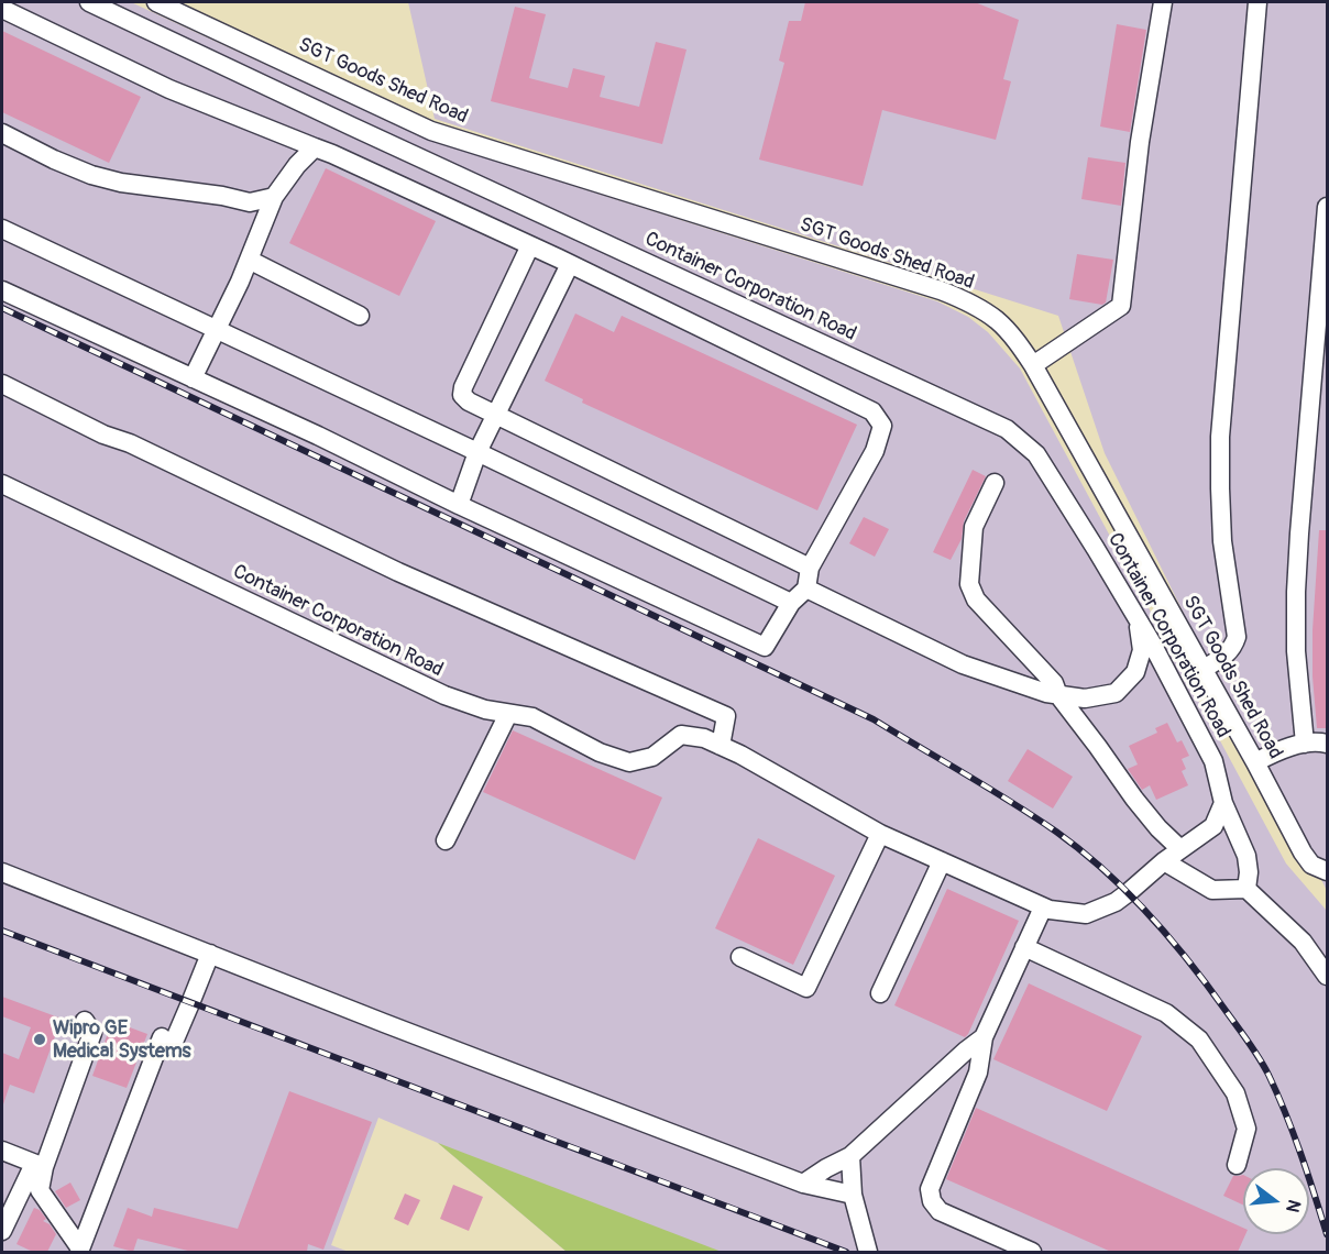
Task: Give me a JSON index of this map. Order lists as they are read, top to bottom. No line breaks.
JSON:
{"streets":{"street":["SGT Goods Shed Road","Container Corporation Road"]},"places":["Wipro GE Medical Systems"],"north":"right"}
